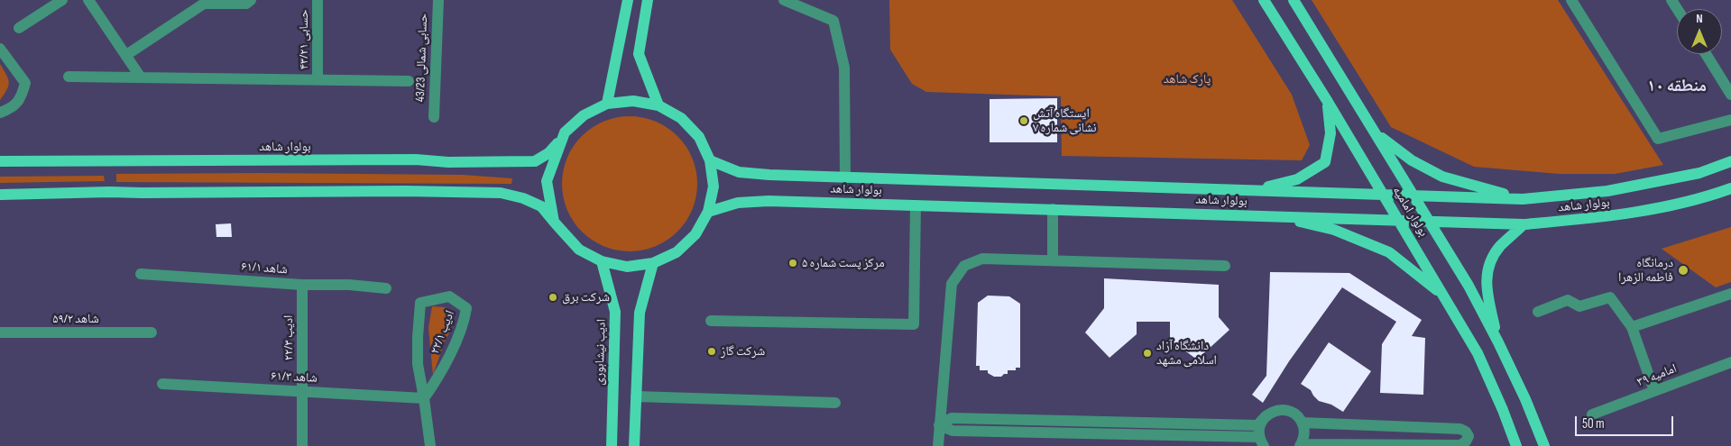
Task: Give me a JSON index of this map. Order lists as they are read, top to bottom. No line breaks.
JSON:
{"streets":{"main road":["بولوار شاهد","بولوار امامیه","ادیب نیشابوری"],"street":["حسابی ۴۳/۲۱","حسابی شمالی 43/23","شاهد ۶۱/۱","شاهد ۵۹/۲","ادیب ۲۲/۱","ادیب ۲۲/۳","امامیه ۳۹","شاهد ۶۱/۳"]},"crossings":[["بولوار شاهد","بولوار امامیه"],["بولوار شاهد","ادیب نیشابوری"],["شاهد ۶۱/۱","ادیب ۲۲/۳"],["ادیب ۲۲/۱","شاهد ۶۱/۳"],["ادیب ۲۲/۳","شاهد ۶۱/۳"]],"districts":["منطقه ۱۰"],"parks":["پارک شاهد"],"places":["ایستگاه آتش نشانی شماره ۷","مرکز پست شماره ۵","درمانگاه فاطمه الزهرا","شرکت برق","شرکت گاز","دانشگاه آزاد اسلامی مشهد"],"scale_bar":"50 m","north":"top"}
